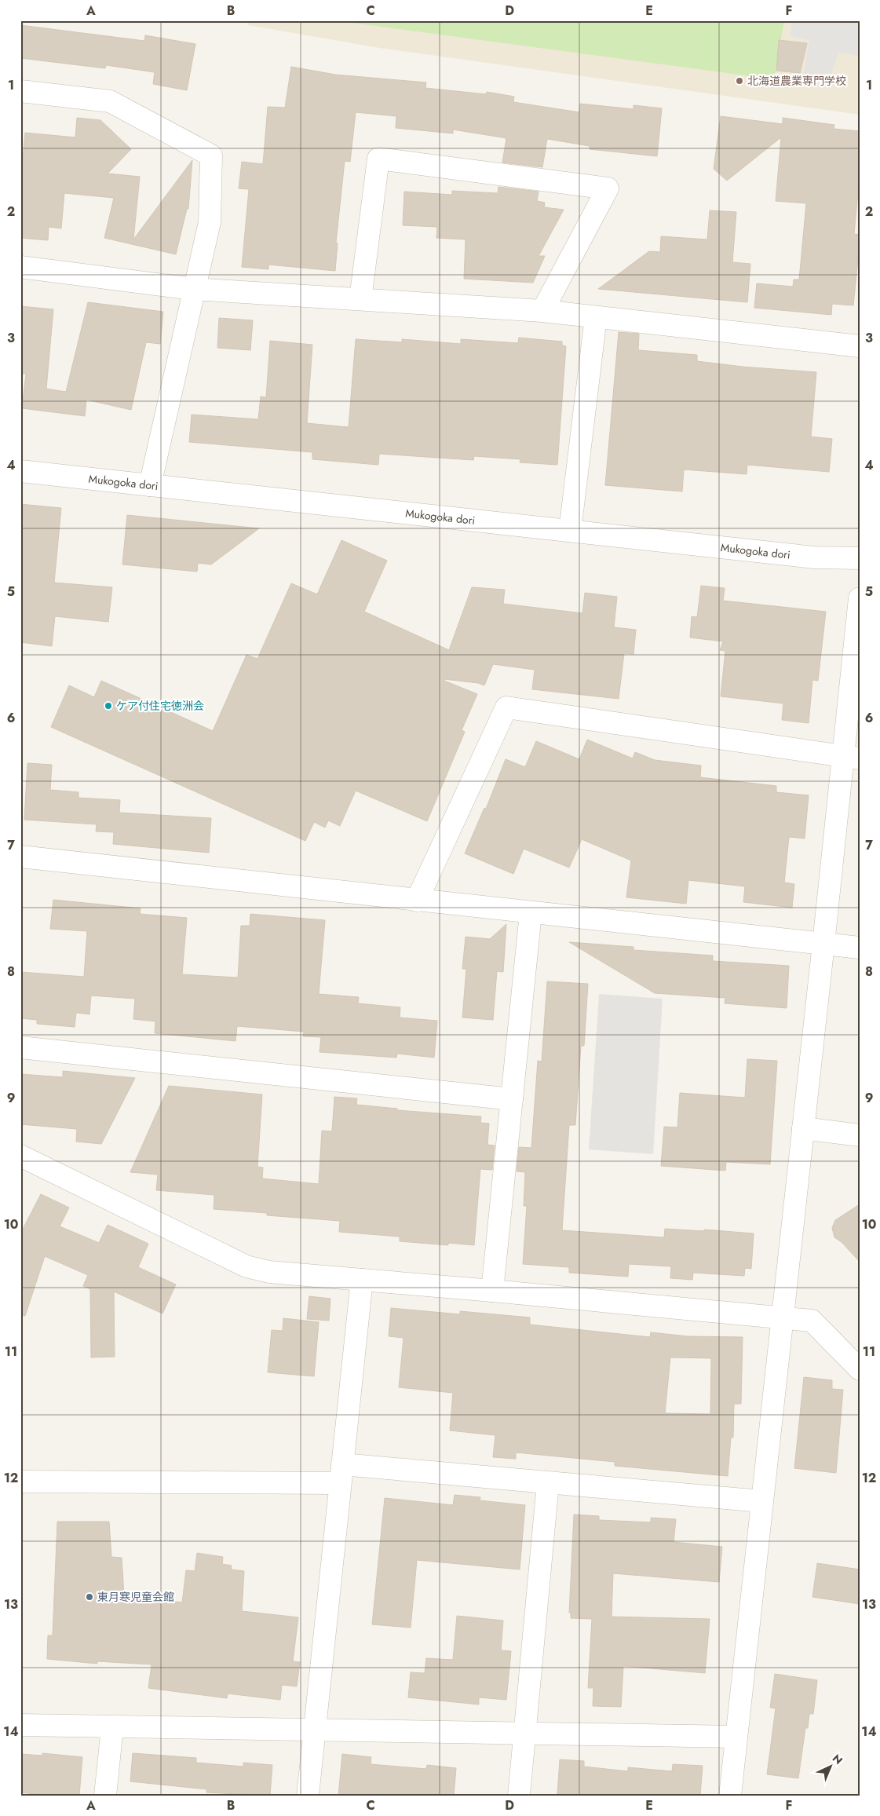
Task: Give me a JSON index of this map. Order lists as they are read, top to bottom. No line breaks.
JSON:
{"streets":{"street":["Mukogoka dori"]},"places":["北海道農業専門学校","ケア付住宅徳洲会","東月寒児童会館"],"north":"top right","grid":{"columns":["A","B","C","D","E","F"],"rows":["1","2","3","4","5","6","7","8","9","10","11","12","13","14"]}}
